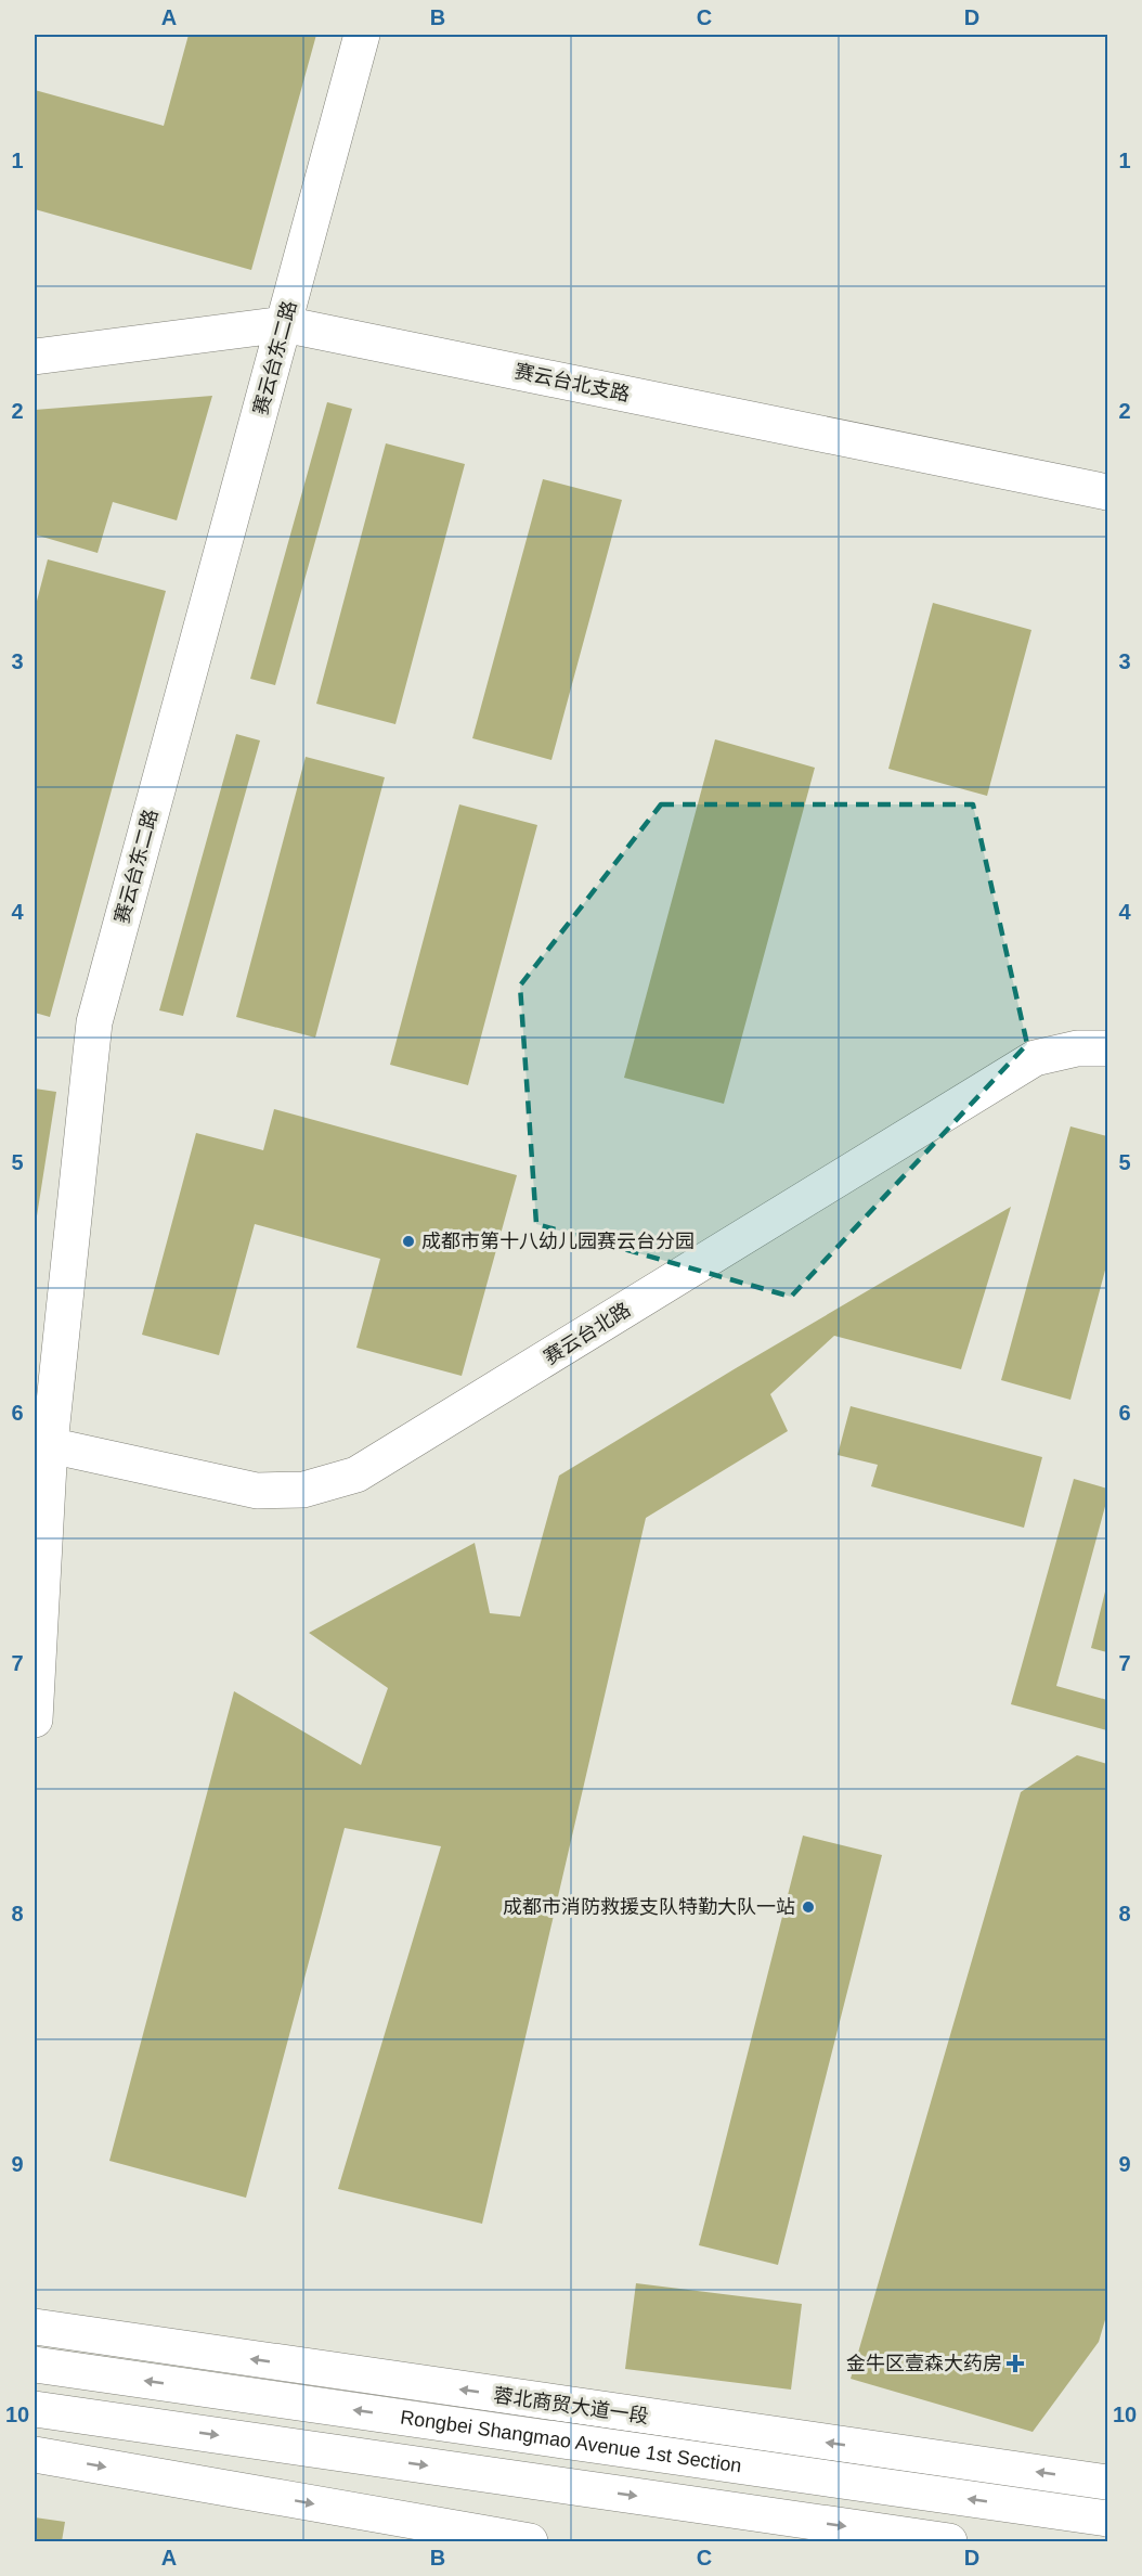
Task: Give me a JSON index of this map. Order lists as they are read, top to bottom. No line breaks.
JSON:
{"streets":{"main road":["赛云台东二路","赛云台北支路","赛云台北路","蓉北商贸大道一段","Rongbei Shangmao Avenue 1st Section"]},"crossings":[["赛云台东二路","赛云台北支路"],["赛云台东二路","赛云台北路"]],"places":{"other":["成都市第十八幼儿园赛云台分园","成都市消防救援支队特勤大队一站"],"health":["金牛区壹森大药房"]},"grid":{"columns":["A","B","C","D"],"rows":["1","2","3","4","5","6","7","8","9","10"]}}
